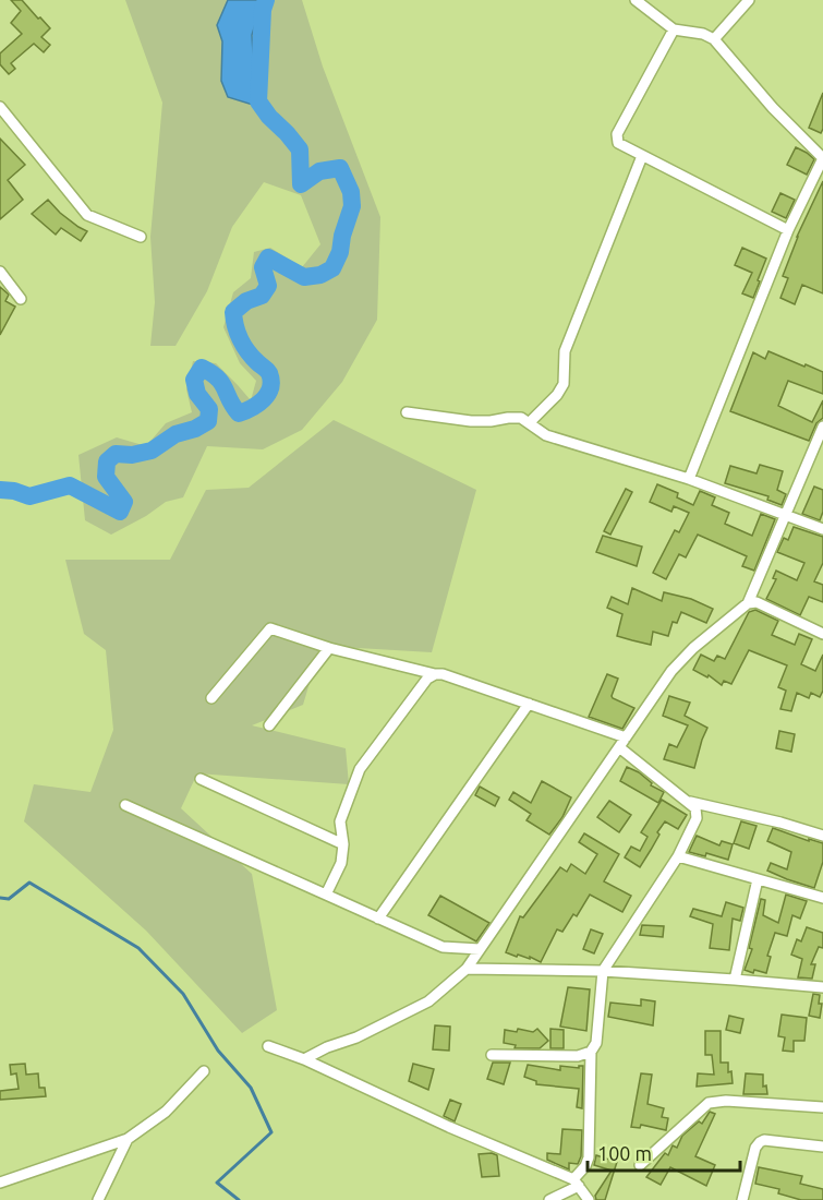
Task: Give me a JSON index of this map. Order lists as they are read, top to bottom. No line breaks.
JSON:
{"scale_bar":"100 m"}
